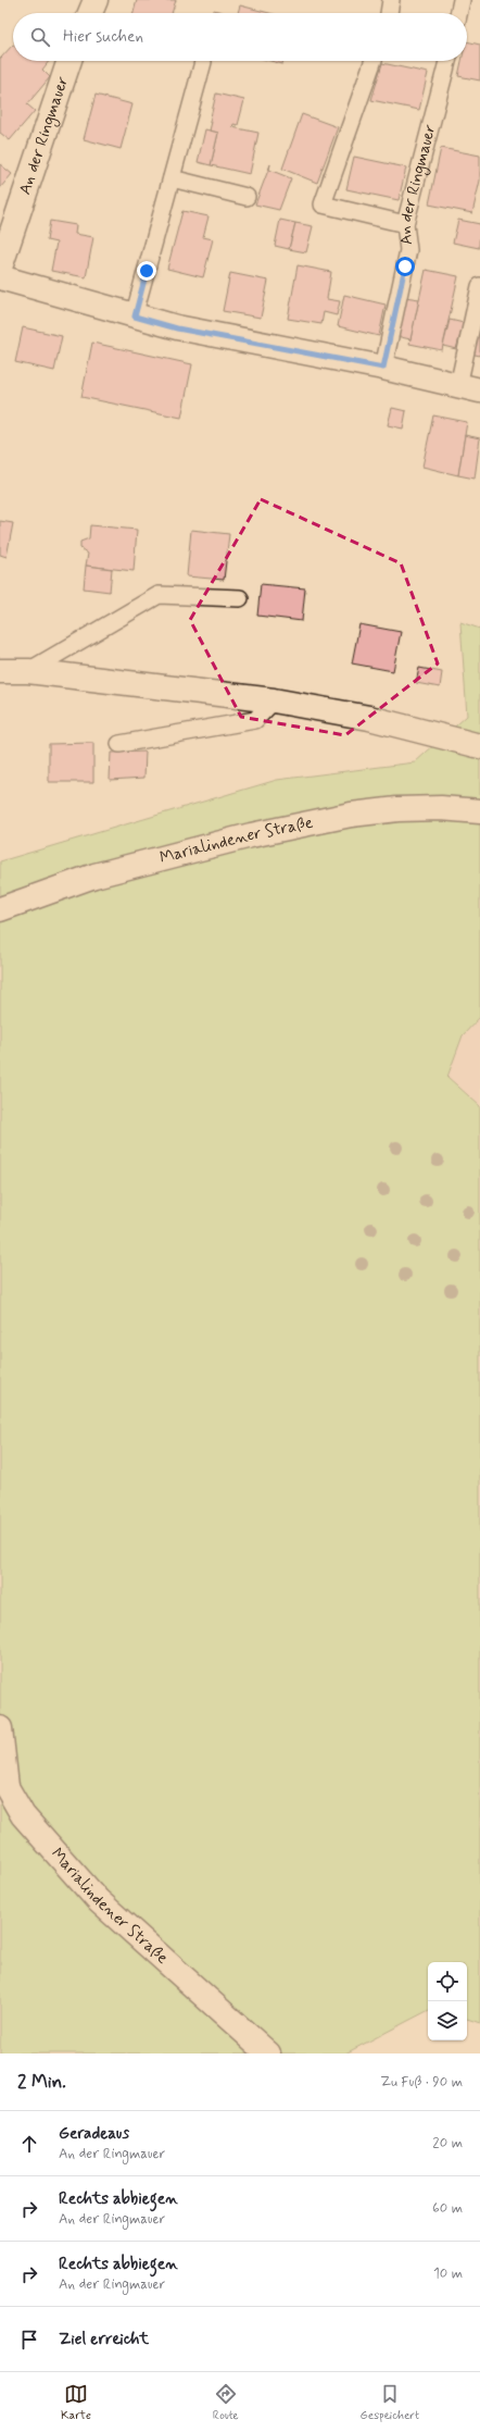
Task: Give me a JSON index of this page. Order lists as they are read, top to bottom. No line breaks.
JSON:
{"streets":{"street":["An der Ringmauer","Marialindener Straße"]},"page":{"search":"Hier suchen","heading":["2 Min.","Zu Fuß · 90 m"],"list":[["Geradeaus","An der Ringmauer","20 m"],["Rechts abbiegen","An der Ringmauer","60 m"],["Rechts abbiegen","An der Ringmauer","10 m"],"Ziel erreicht"],"nav":["Karte","Route","Gespeichert"]}}
